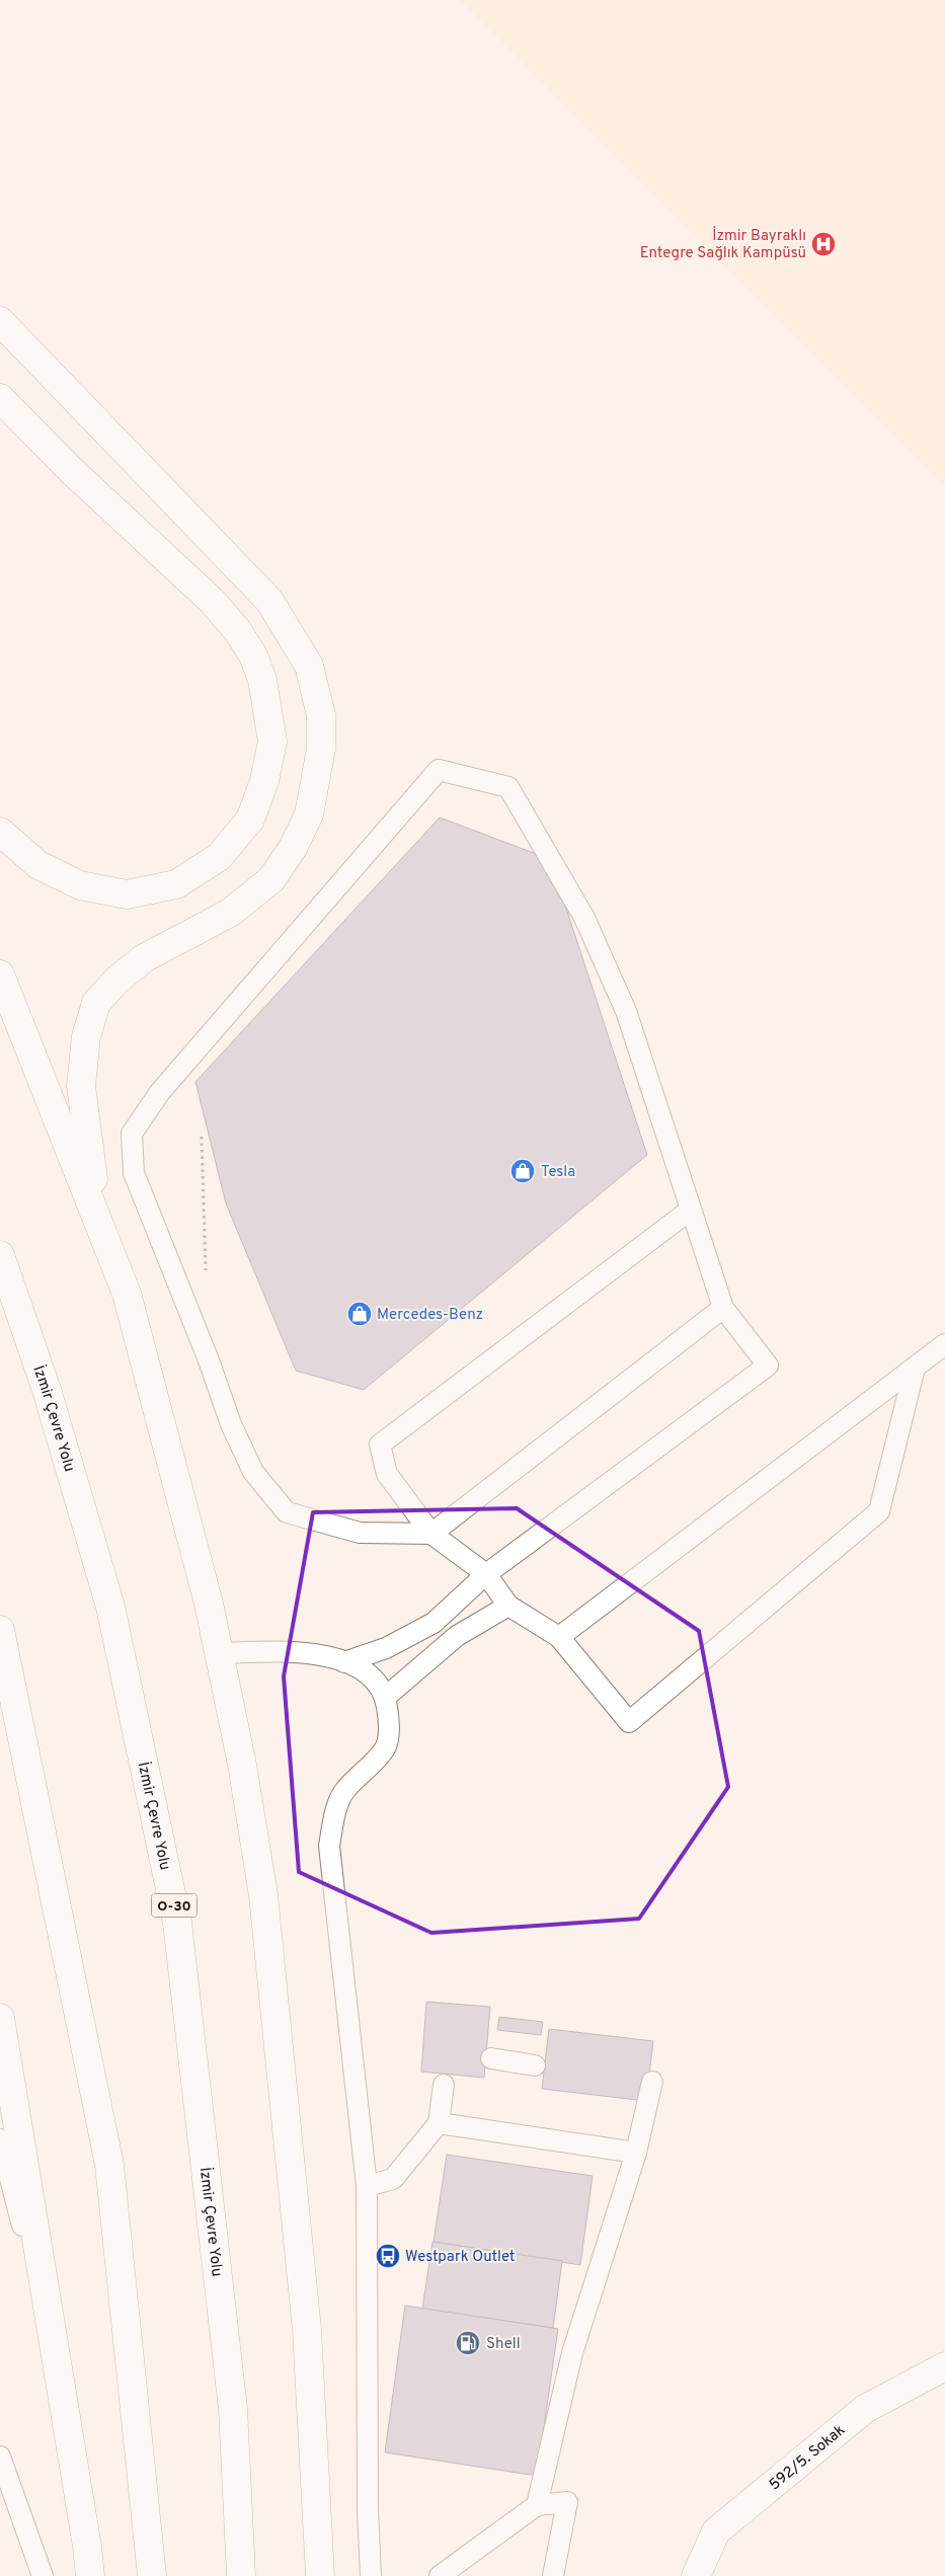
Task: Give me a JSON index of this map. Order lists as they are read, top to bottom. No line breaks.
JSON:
{"streets":{"main road":["İzmir Çevre Yolu","O-30","592/5. Sokak"]},"places":{"hospital":["İzmir Bayraklı Entegre Sağlık Kampüsü"],"shop":["Tesla","Mercedes-Benz"],"bus stop":["Westpark Outlet"],"fuel station":["Shell"]}}
